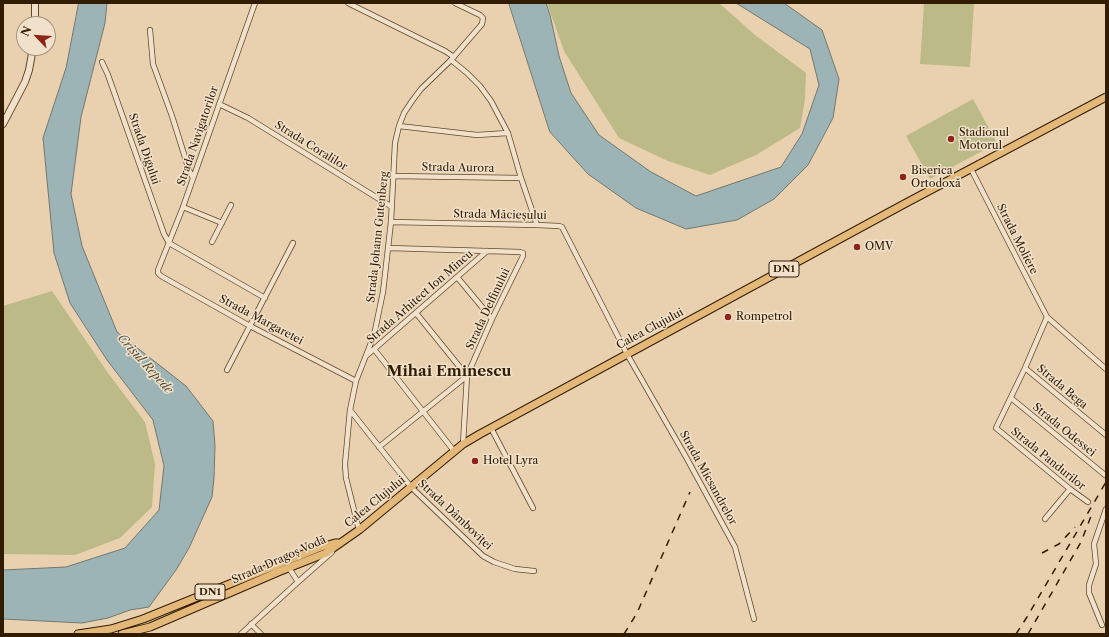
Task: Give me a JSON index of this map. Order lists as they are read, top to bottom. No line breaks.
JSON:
{"streets":{"main road":["DN1","Calea Clujului","Strada Dragoș Vodă"],"street":["Strada Navigatorilor","Strada Coralilor","Strada Digului","Strada Aurora","Strada Măcieșului","Strada Johann Gutenberg","Strada Molière","Strada Arhitect Ion Mincu","Strada Delfinului","Strada Margaretei","Strada Bega","Strada Odessei","Strada Pandurilor","Strada Micsandrelor","Strada Dâmboviței"]},"crossings":[["Strada Navigatorilor","Strada Coralilor"],["Strada Navigatorilor","Strada Digului"],["Strada Navigatorilor","Strada Margaretei"],["Strada Coralilor","Strada Johann Gutenberg"],["Strada Aurora","Strada Johann Gutenberg"],["Strada Măcieșului","Strada Johann Gutenberg"],["Strada Măcieșului","Calea Clujului"],["Strada Măcieșului","Strada Micsandrelor"],["Strada Johann Gutenberg","Strada Arhitect Ion Mincu"],["Strada Johann Gutenberg","Strada Margaretei"],["Strada Johann Gutenberg","Calea Clujului"],["Strada Johann Gutenberg","Strada Dâmboviței"],["Strada Molière","Calea Clujului"],["Strada Arhitect Ion Mincu","Strada Delfinului"],["Strada Delfinului","Calea Clujului"],["Calea Clujului","Strada Micsandrelor"],["Calea Clujului","Strada Dâmboviței"],["Calea Clujului","Strada Dragoș Vodă"],["Strada Odessei","Strada Pandurilor"]],"districts":["Mihai Eminescu"],"water":["Crișul Repede"],"places":["Stadionul Motorul","Biserica Ortodoxă","OMV","Rompetrol","Hotel Lyra"],"north":"top left"}
